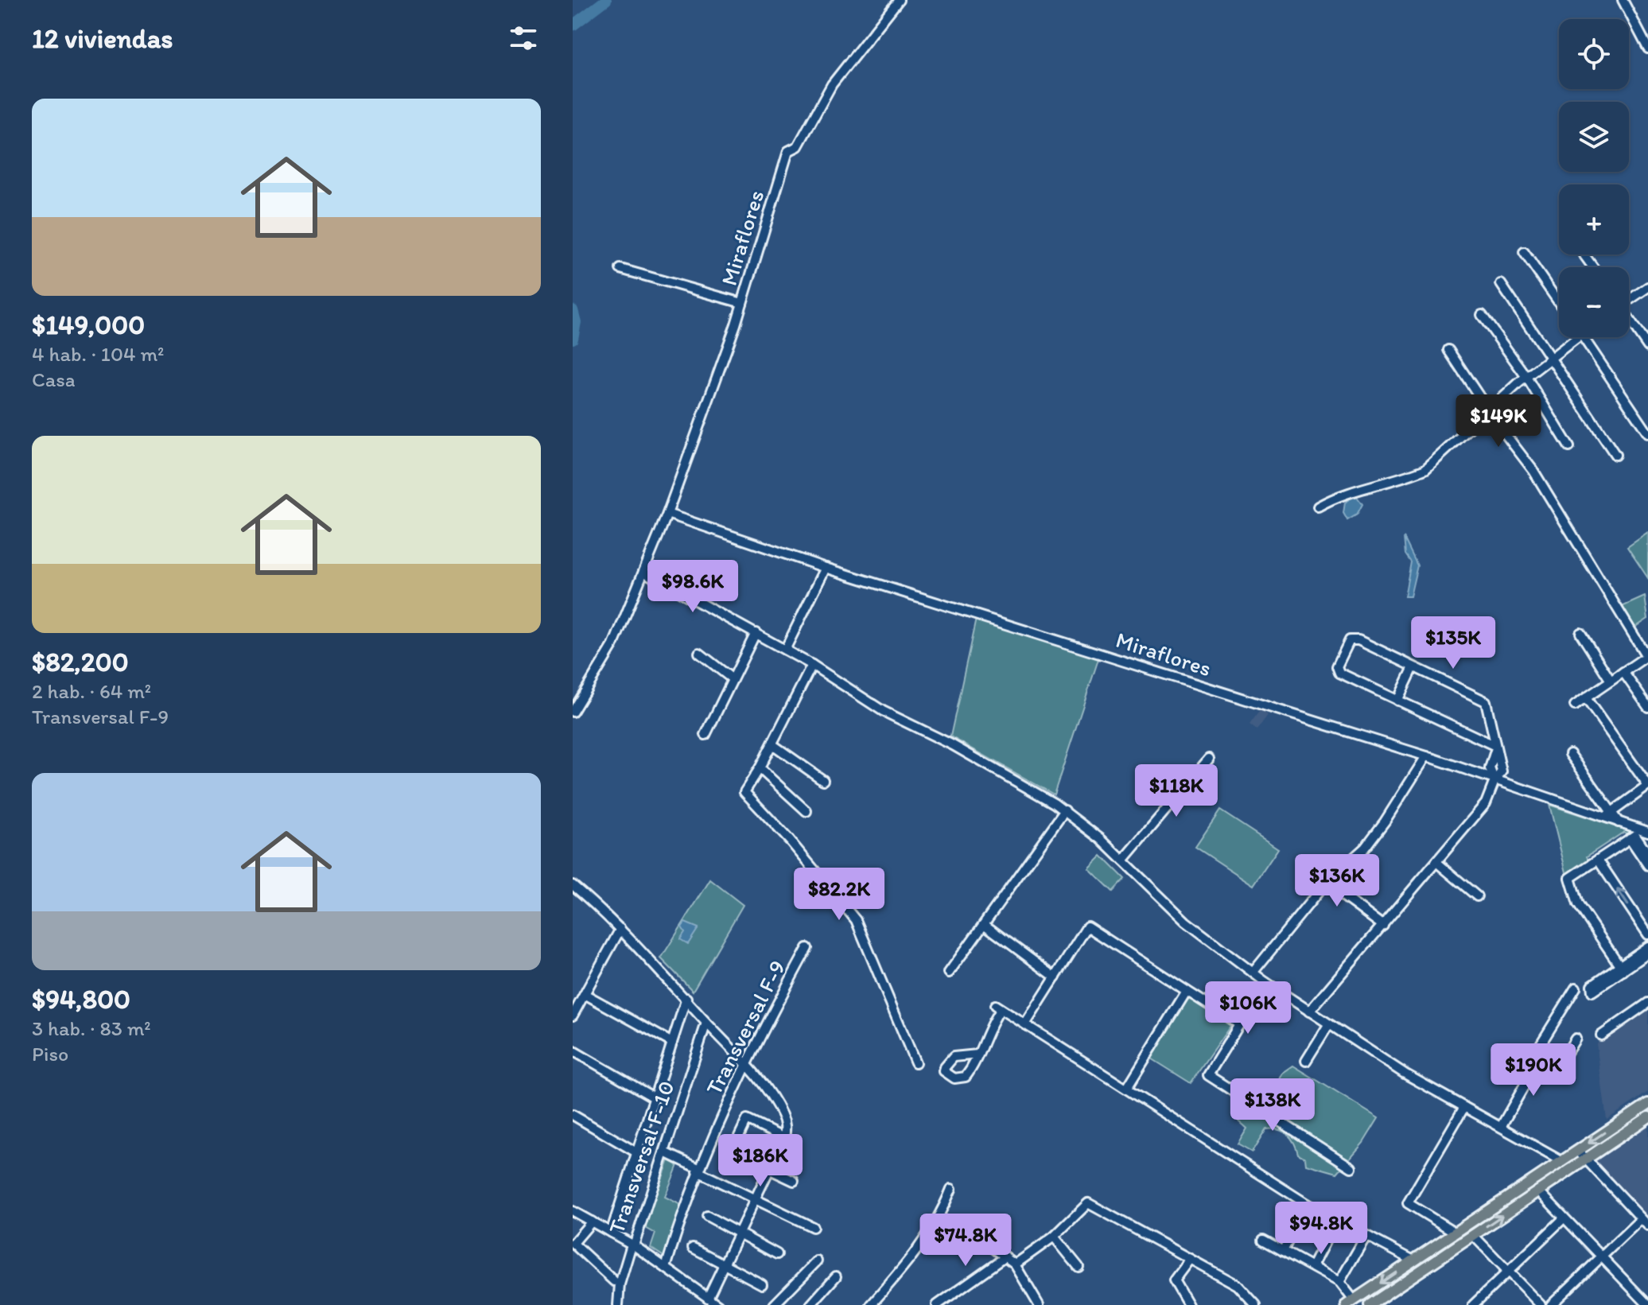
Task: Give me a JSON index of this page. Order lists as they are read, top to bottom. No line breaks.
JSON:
{"streets":{"street":["Miraflores","Transversal F-9","Transversal F-10"]},"page":{"heading":"12 viviendas","map_buttons":["+","−"],"list":[{"name":"$149,000","note":"4 hab. · 104 m² · Casa"},{"name":"$82,200","note":"2 hab. · 64 m² · Transversal F-9"},{"name":"$94,800","note":"3 hab. · 83 m² · Piso"}],"price":["$149K","$98.6K","$135K","$118K","$136K","$82.2K","$106K","$190K","$138K","$186K","$94.8K","$74.8K"]}}
